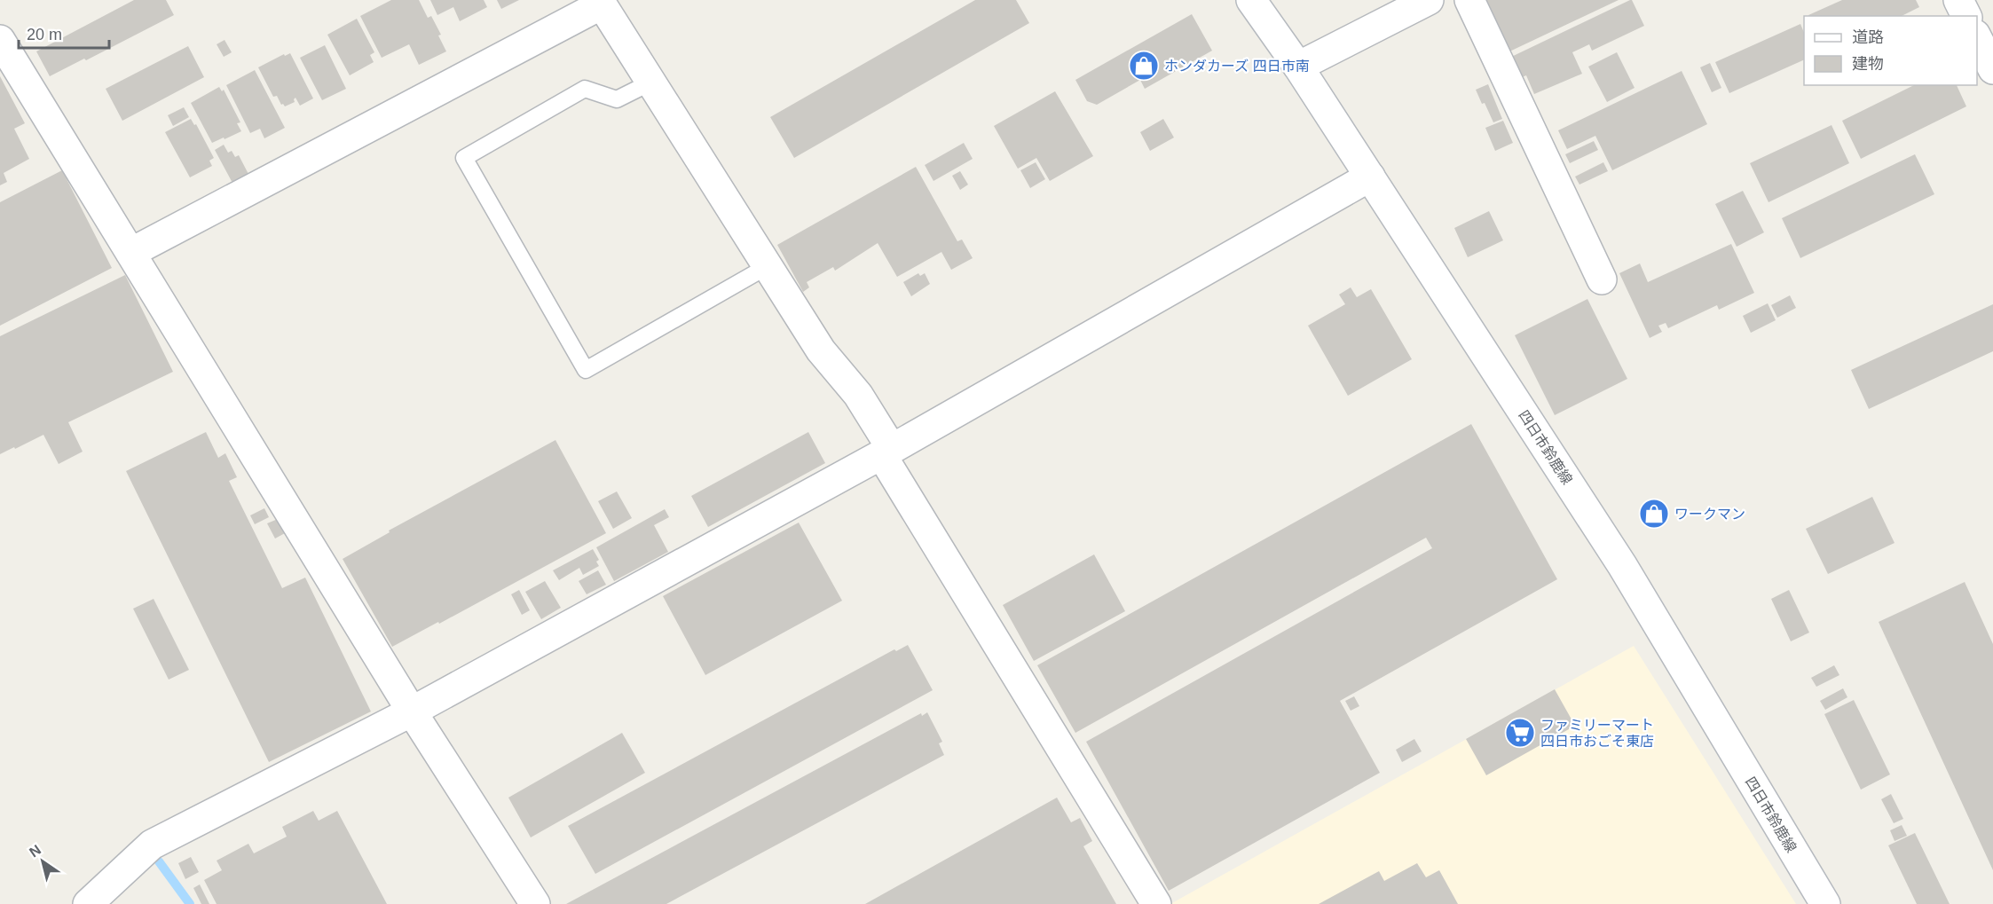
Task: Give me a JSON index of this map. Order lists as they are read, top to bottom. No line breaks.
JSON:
{"streets":{"street":["四日市鈴鹿線"]},"places":{"shop":["ホンダカーズ 四日市南","ワークマン"],"supermarket":["ファミリーマート 四日市おごそ東店"]},"legend":["道路","建物"],"scale_bar":"20 m","north":"top left"}
